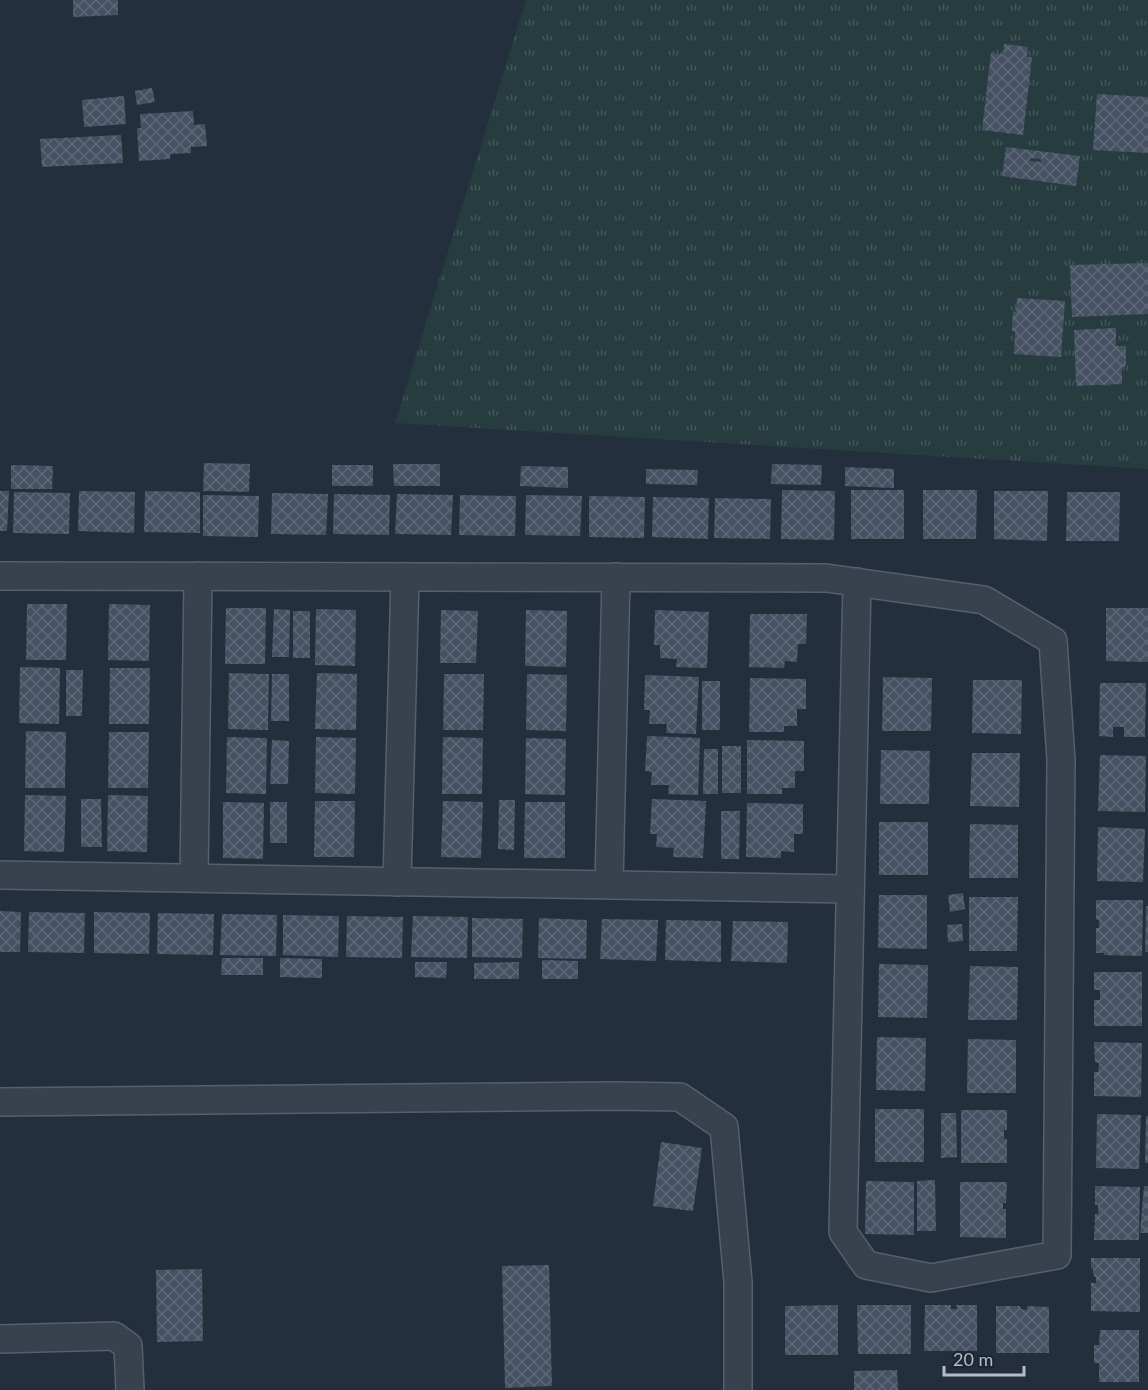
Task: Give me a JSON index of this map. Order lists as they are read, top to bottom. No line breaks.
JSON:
{"scale_bar":"20 m"}
